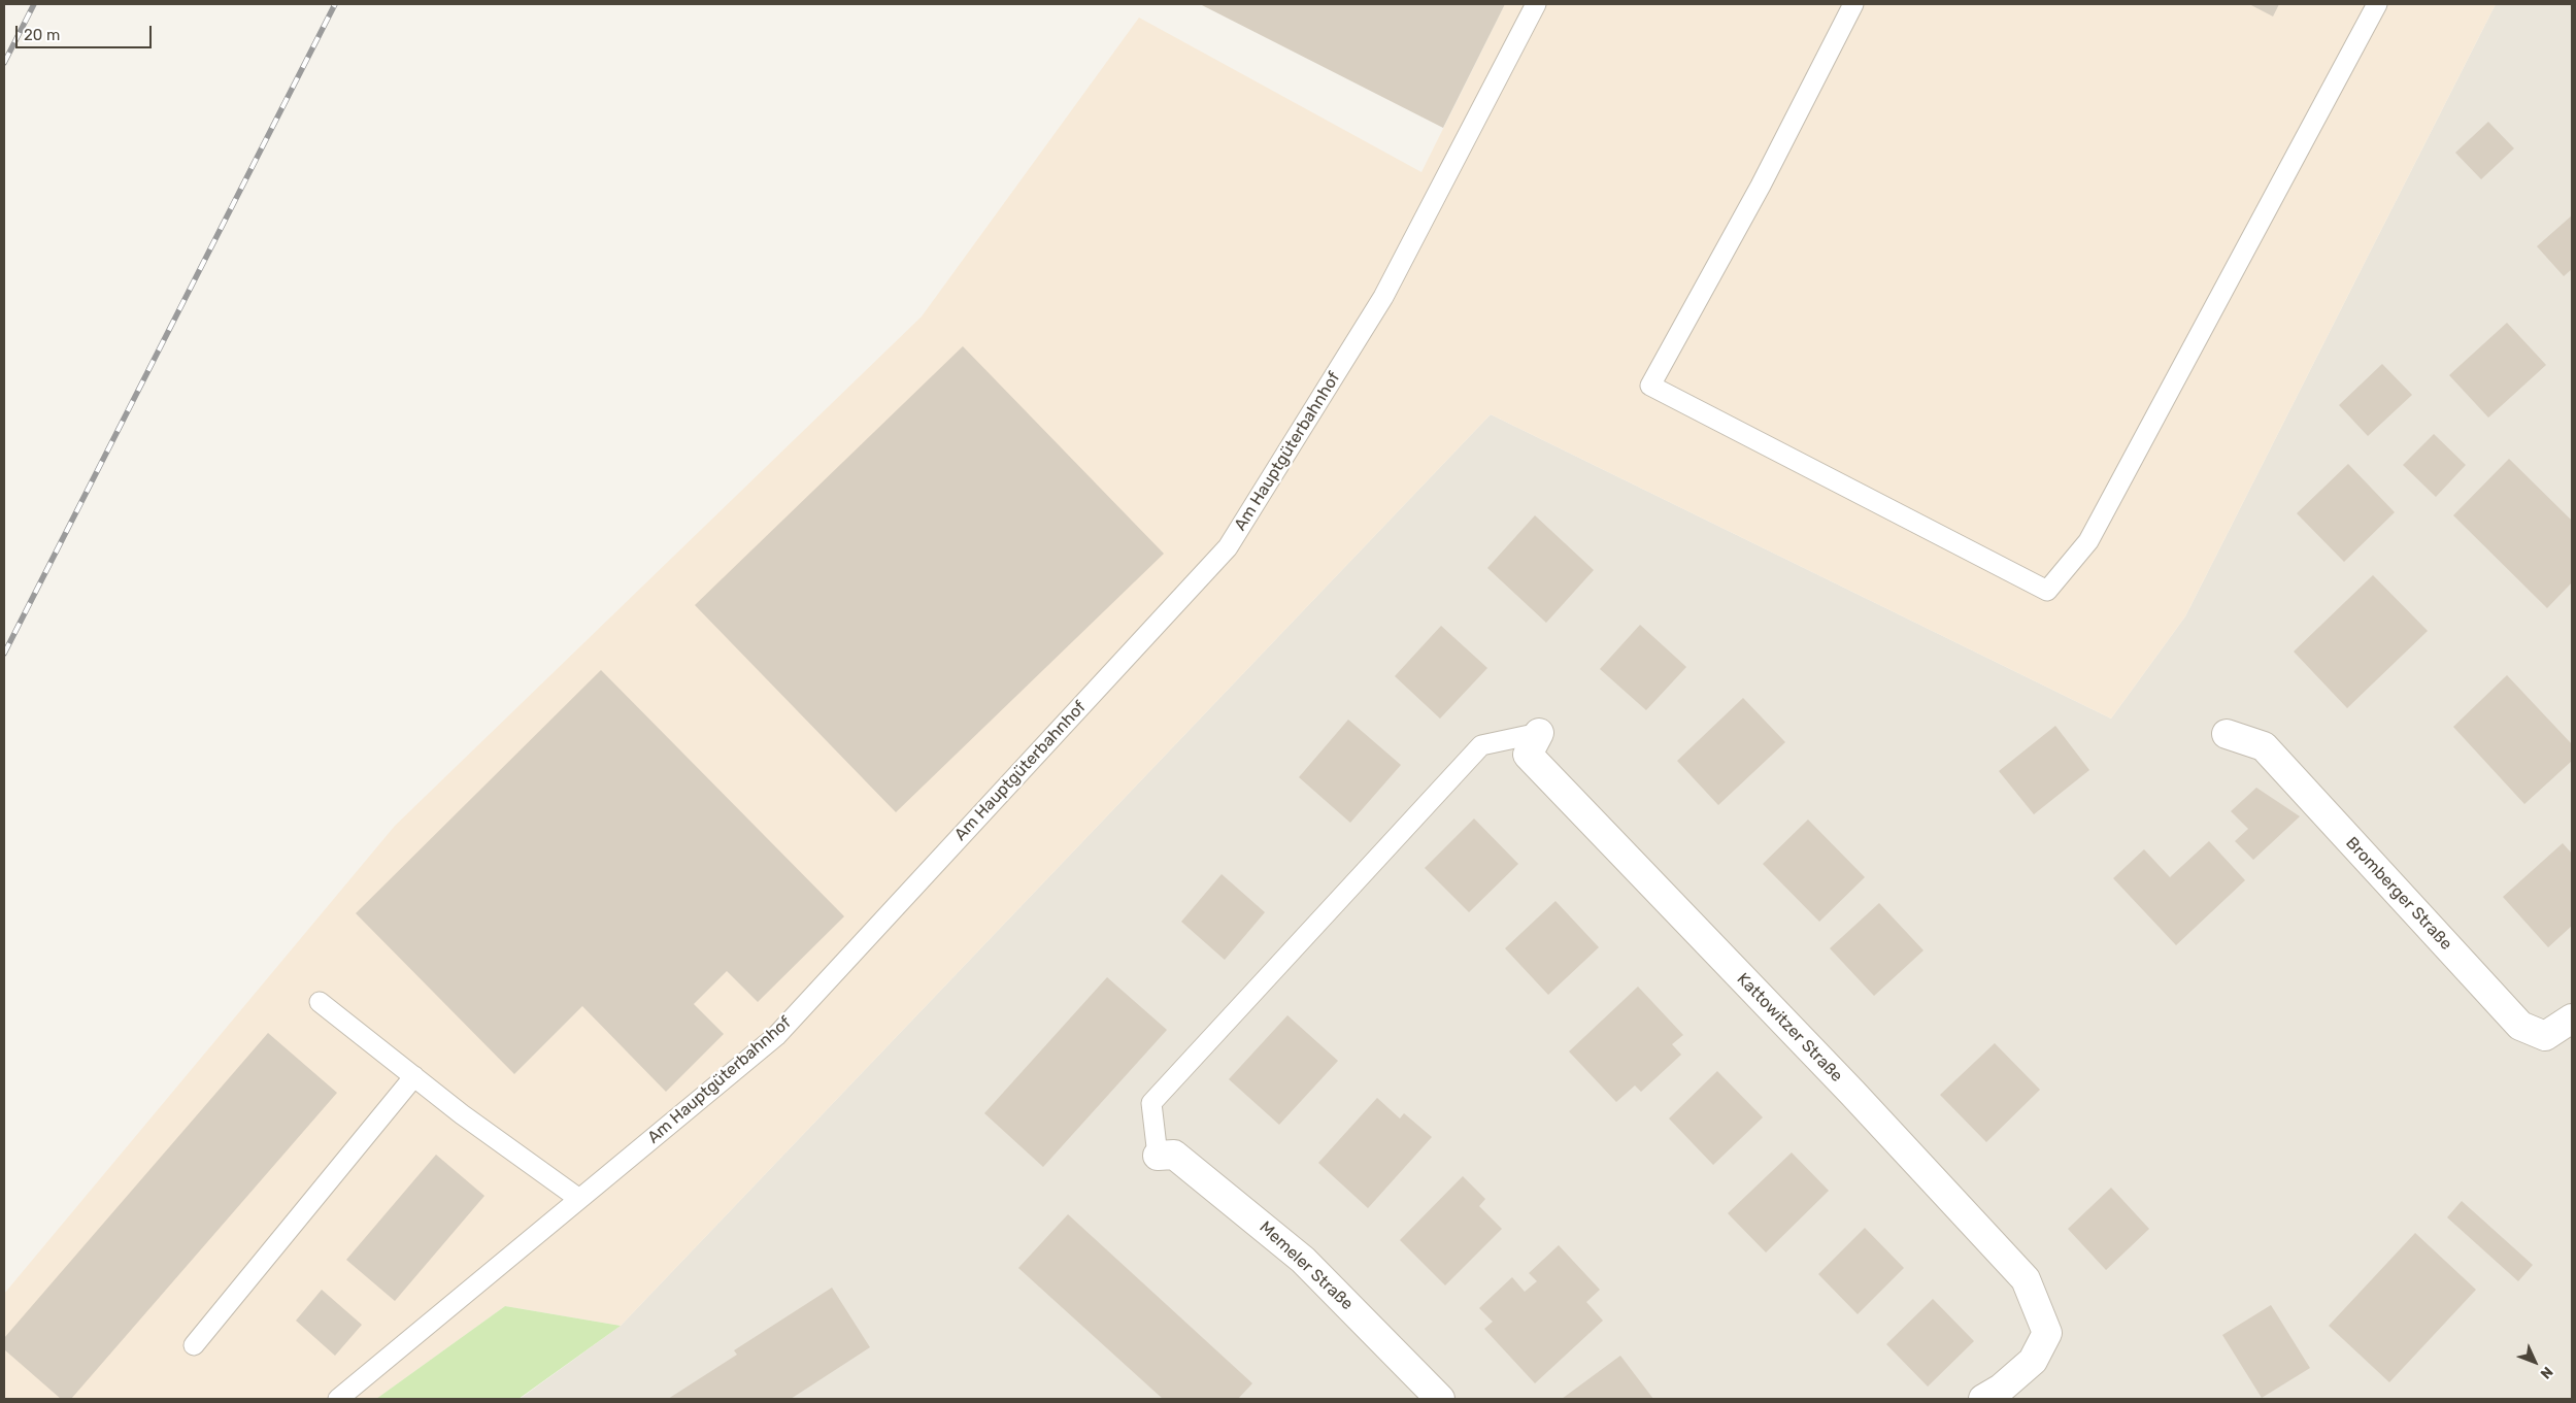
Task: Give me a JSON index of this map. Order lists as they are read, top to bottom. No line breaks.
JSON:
{"streets":{"street":["Bromberger Straße","Kattowitzer Straße","Memeler Straße"],"lane":["Am Hauptgüterbahnhof"]},"scale_bar":"20 m","north":"bottom right"}
